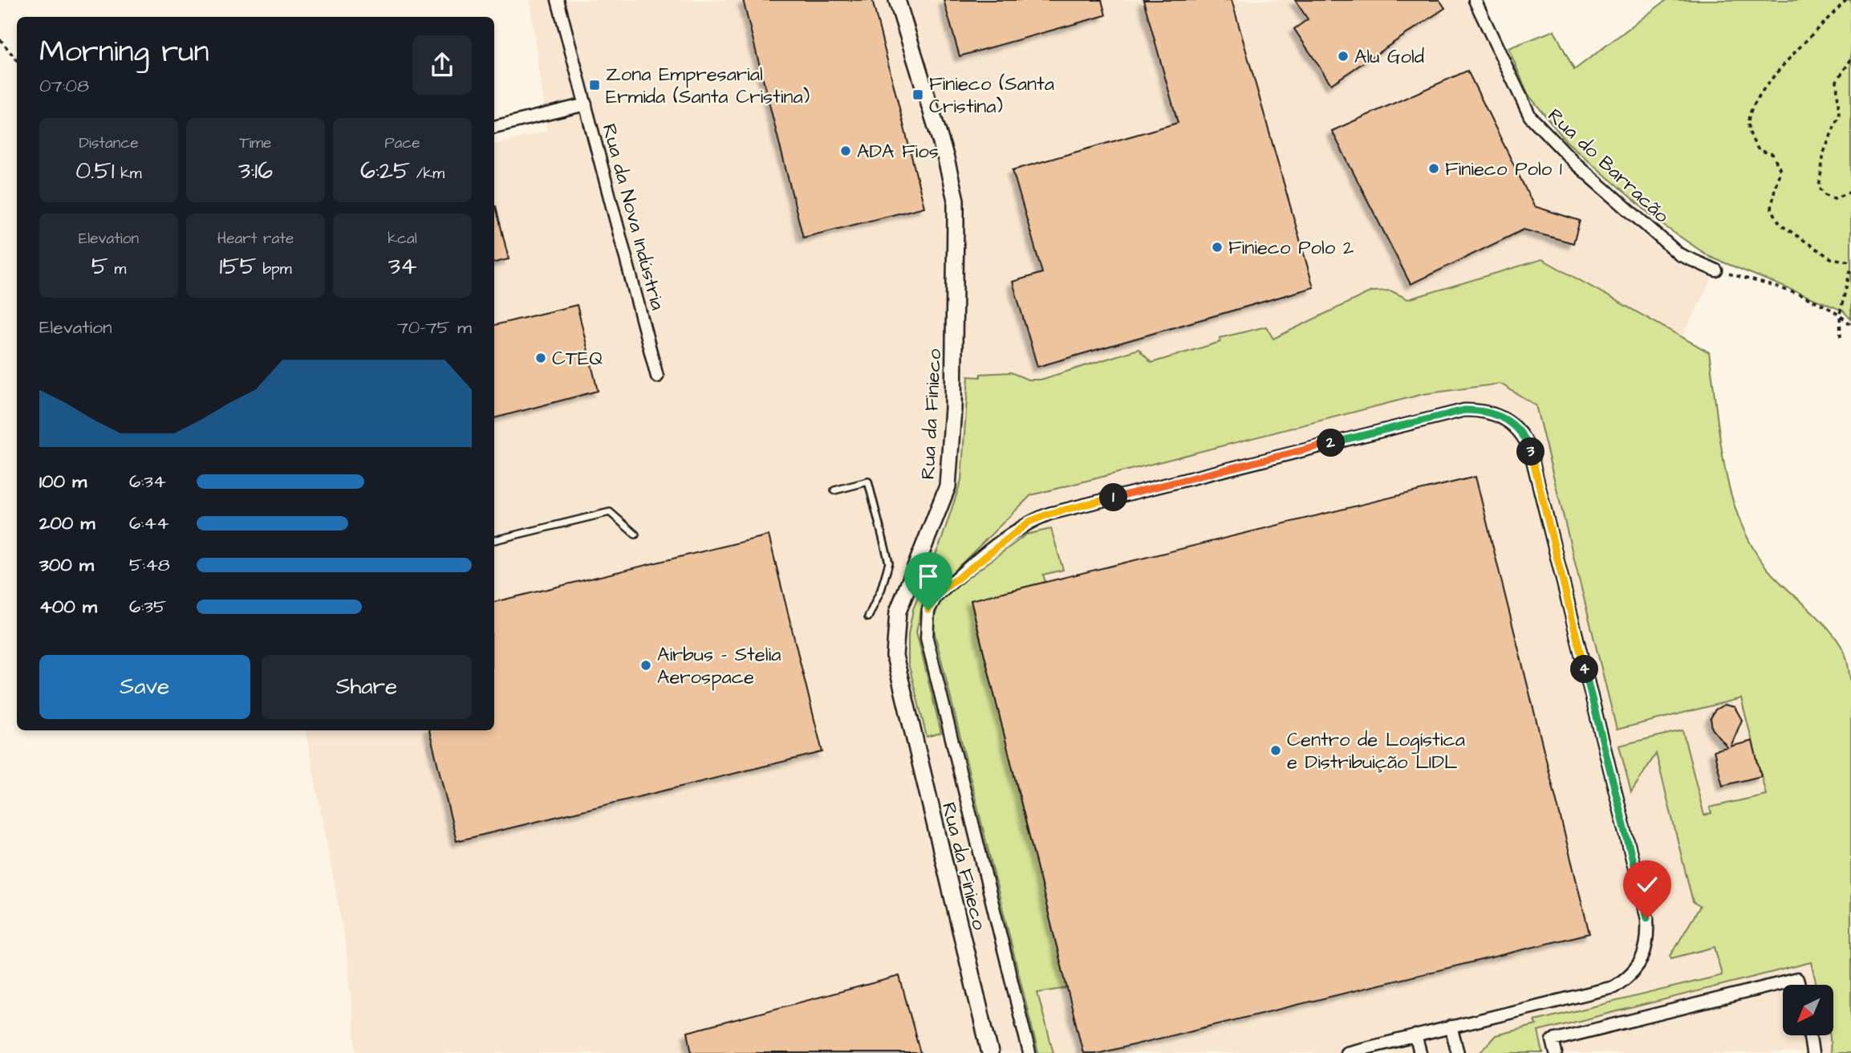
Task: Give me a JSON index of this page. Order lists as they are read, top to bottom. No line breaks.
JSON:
{"streets":{"street":["Rua do Barracão","Rua da Nova Indústria","Rua da Finieco"]},"places":{"other":["Alu Gold","ADA Fios","Finieco Polo 1","Finieco Polo 2","CTEQ","Airbus - Stelia Aerospace","Centro de Logística e Distribuição LIDL"],"transit":["Zona Empresarial Ermida (Santa Cristina)","Finieco (Santa Cristina)"]},"north":"bottom left","page":{"heading":["Morning run","07:08"],"stats":[["Distance","0.51 km"],["Time","3:16"],["Pace","6:25 /km"],["Elevation","5 m"],["Heart rate","155 bpm"],["kcal","34"]],"chart":["Elevation","70–75 m"],"pins":["2","3","1","4"],"list":[{"name":"100 m","note":"6:34"},{"name":"200 m","note":"6:44"},{"name":"300 m","note":"5:48"},{"name":"400 m","note":"6:35"}],"buttons":["Save","Share"]}}
